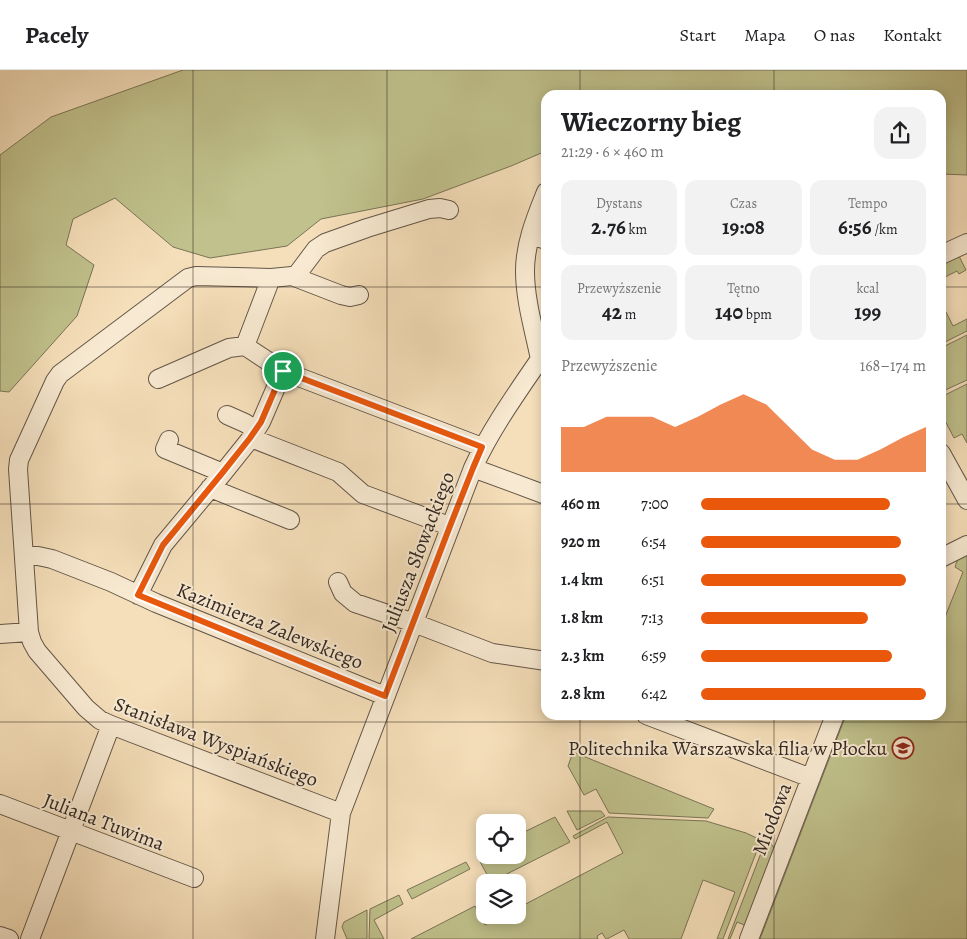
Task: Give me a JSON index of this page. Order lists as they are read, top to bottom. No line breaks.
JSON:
{"streets":{"street":["Juliusza Słowackiego","Kazimierza Zalewskiego","Stanisława Wyspiańskiego","Miodowa","Juliana Tuwima"]},"crossings":[["Juliusza Słowackiego","Kazimierza Zalewskiego"],["Juliusza Słowackiego","Stanisława Wyspiańskiego"],["Kazimierza Zalewskiego","Stanisława Wyspiańskiego"]],"places":{"school or university":["Politechnika Warszawska filia w Płocku"]},"page":{"header":"Pacely","nav":["Start","Mapa","O nas","Kontakt"],"heading":["Wieczorny bieg","21:29 · 6 × 460 m"],"stats":[["Dystans","2.76 km"],["Czas","19:08"],["Tempo","6:56 /km"],["Przewyższenie","42 m"],["Tętno","140 bpm"],["kcal","199"]],"chart":["Przewyższenie","168–174 m"],"list":[{"name":"460 m","note":"7:00"},{"name":"920 m","note":"6:54"},{"name":"1.4 km","note":"6:51"},{"name":"1.8 km","note":"7:13"},{"name":"2.3 km","note":"6:59"},{"name":"2.8 km","note":"6:42"}]}}
